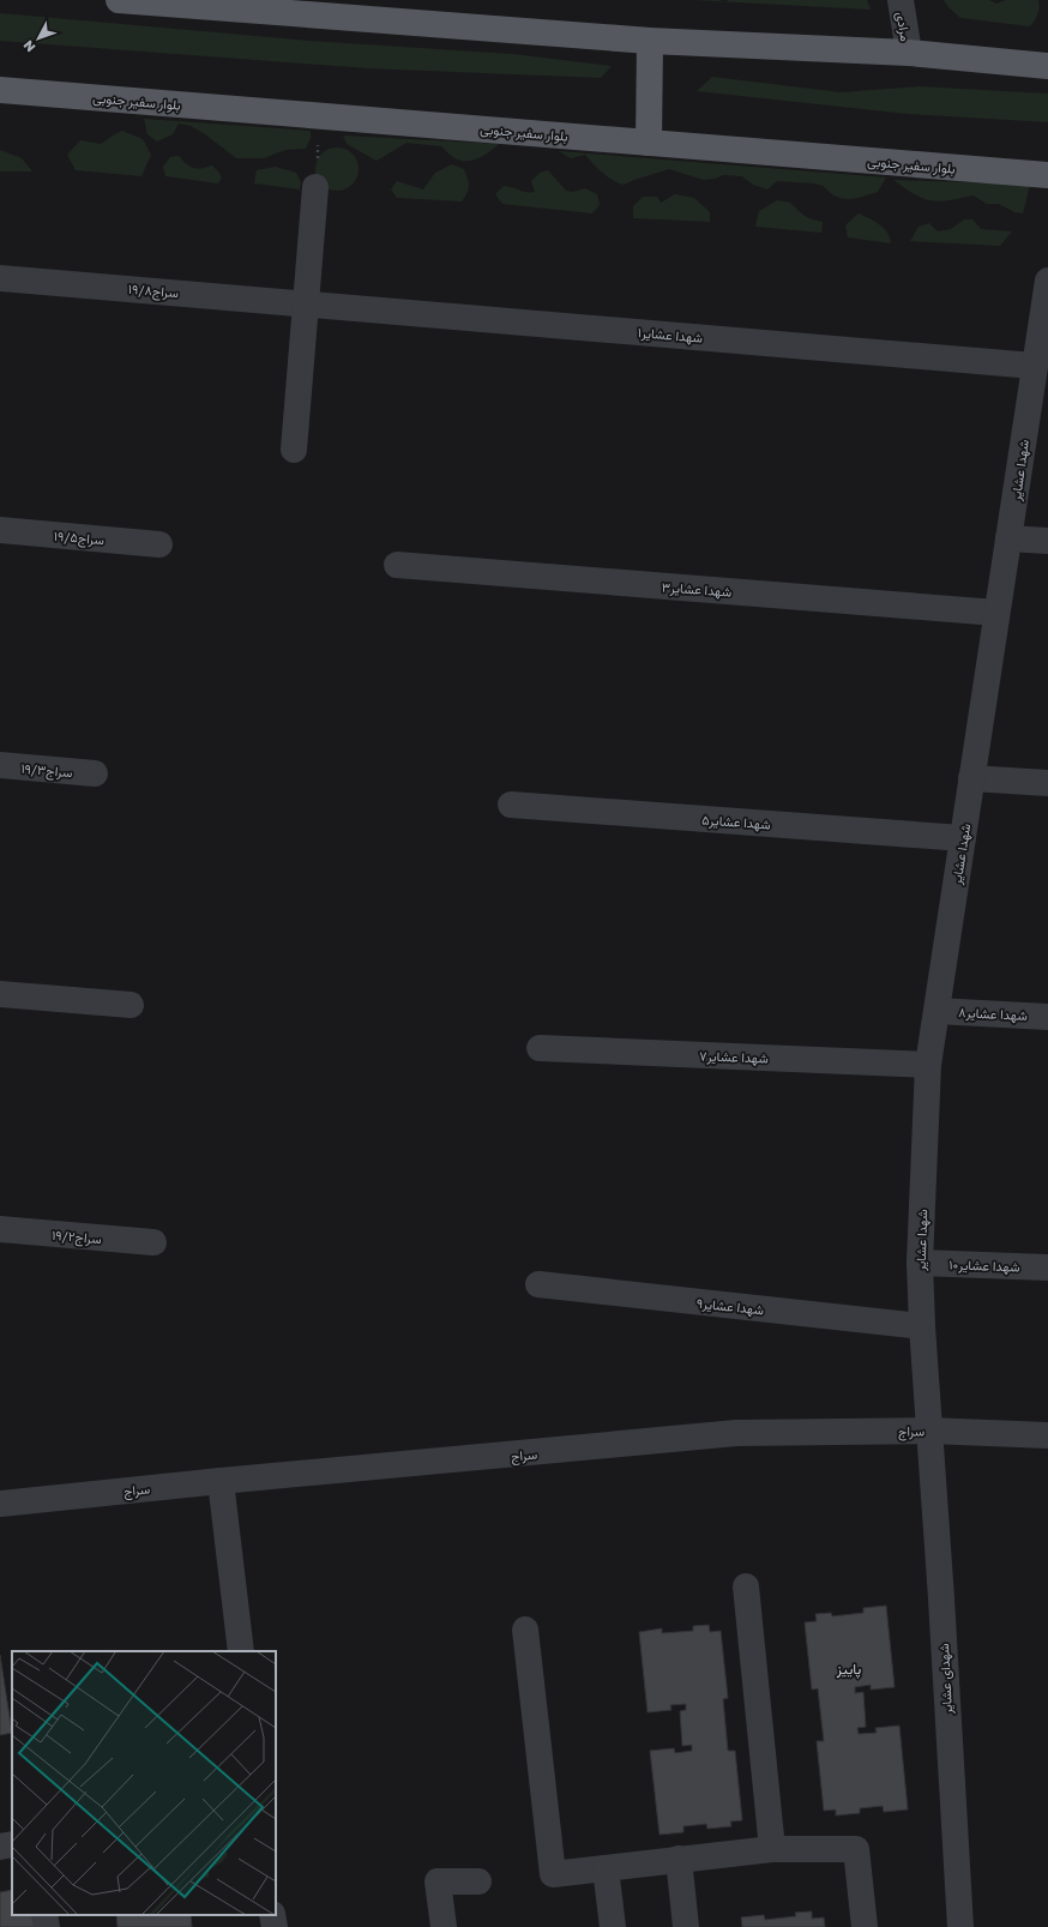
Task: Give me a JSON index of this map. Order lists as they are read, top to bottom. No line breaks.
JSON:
{"streets":{"main road":["بلوار سفیر جنوبی"],"street":["مرادی","سراج۱۹/۸","شهدا عشایر۱","شهدا عشایر","سراج۱۹/۵","شهدا عشایر۳","سراج۱۹/۳","شهدا عشایر۵","شهدا عشایر۸","شهدا عشایر۷","سراج۱۹/۲","شهدا عشایر۱۰","شهدا عشایر۹","سراج","شهدای عشایر"]},"crossings":[["سراج۱۹/۸","شهدا عشایر۱"],["شهدا عشایر۱","شهدا عشایر"],["شهدا عشایر","شهدا عشایر۳"],["شهدا عشایر","شهدا عشایر۵"],["شهدا عشایر","شهدا عشایر۸"],["شهدا عشایر","شهدا عشایر۷"],["شهدا عشایر","شهدا عشایر۱۰"],["شهدا عشایر","شهدا عشایر۹"],["شهدا عشایر","سراج"],["شهدا عشایر","شهدای عشایر"],["سراج","شهدای عشایر"]],"districts":["پاییز"],"north":"bottom left"}
